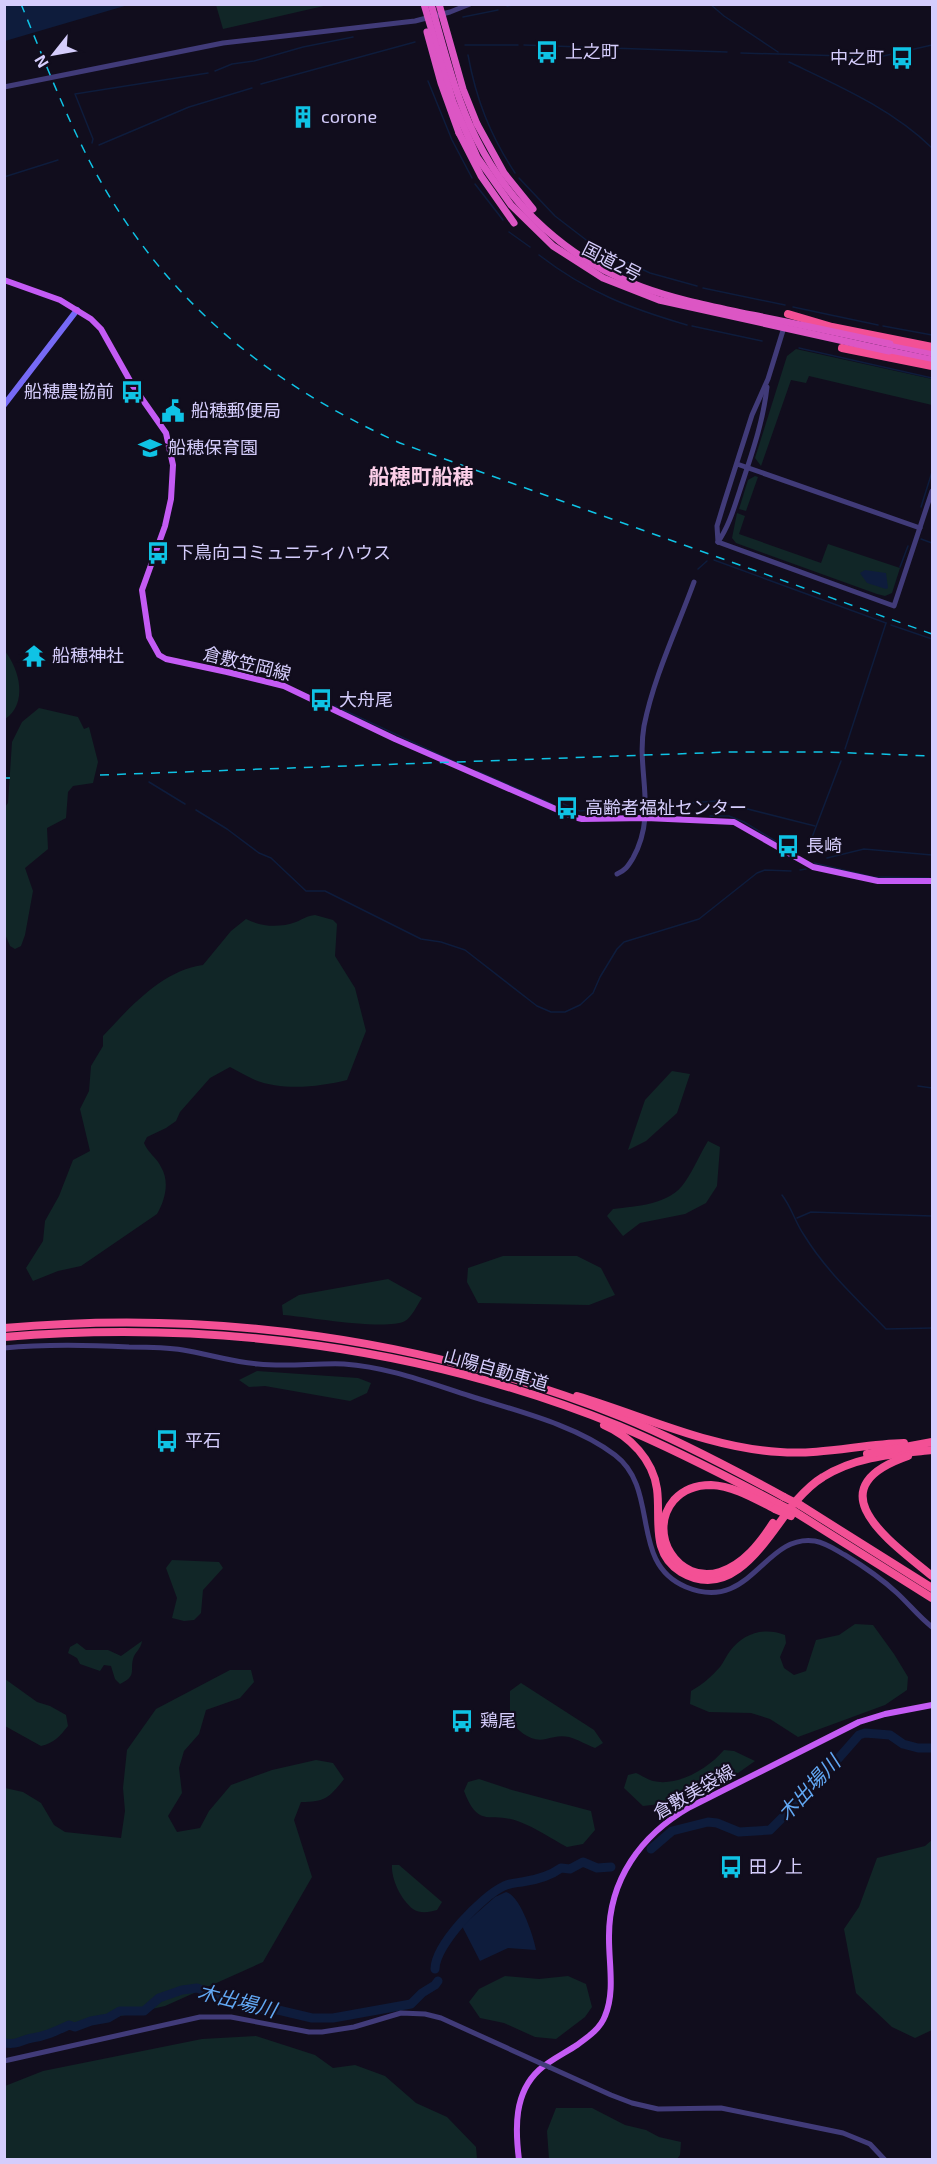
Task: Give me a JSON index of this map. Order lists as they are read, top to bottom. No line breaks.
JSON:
{"streets":{"highway":["国道2号","山陽自動車道"],"main road":["倉敷笠岡線","倉敷美袋線"]},"districts":["船穂町船穂"],"water":["木出場川"],"places":{"bus stop":["上之町","中之町","船穂農協前","下鳥向コミュニティハウス","大舟尾","高齢者福祉センター","長崎","平石","鶏尾","田ノ上"],"building":["corone"],"public building":["船穂郵便局"],"school or university":["船穂保育園"],"temple":["船穂神社"]},"north":"bottom left"}
